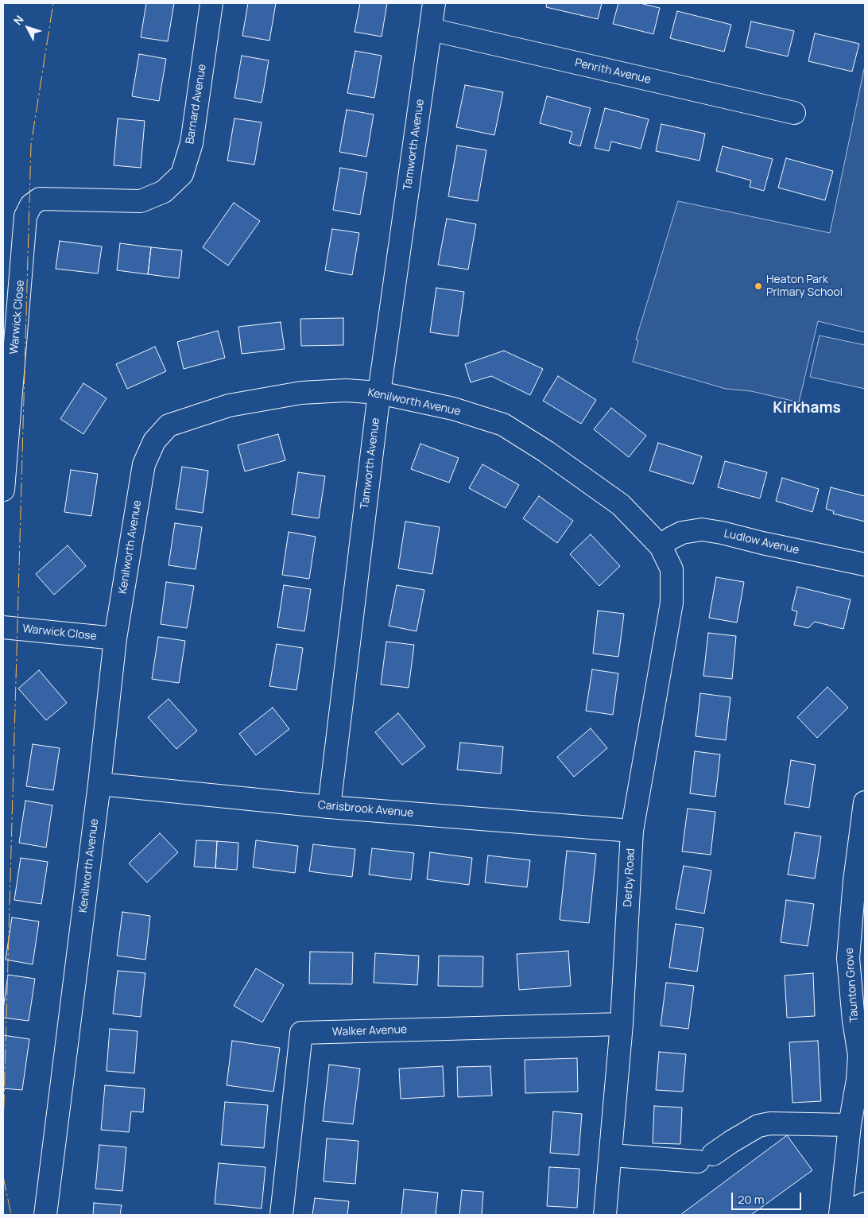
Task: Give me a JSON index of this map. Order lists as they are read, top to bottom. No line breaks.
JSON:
{"streets":{"street":["Penrith Avenue","Barnard Avenue","Tamworth Avenue","Warwick Close","Kenilworth Avenue","Ludlow Avenue","Carisbrook Avenue","Derby Road","Taunton Grove","Walker Avenue"]},"crossings":[["Penrith Avenue","Tamworth Avenue"],["Barnard Avenue","Warwick Close"],["Tamworth Avenue","Kenilworth Avenue"],["Tamworth Avenue","Carisbrook Avenue"],["Warwick Close","Kenilworth Avenue"],["Kenilworth Avenue","Ludlow Avenue"],["Kenilworth Avenue","Carisbrook Avenue"],["Kenilworth Avenue","Derby Road"],["Ludlow Avenue","Derby Road"],["Carisbrook Avenue","Derby Road"],["Derby Road","Walker Avenue"]],"districts":["Kirkhams"],"places":["Heaton Park Primary School"],"scale_bar":"20 m","north":"top left"}
